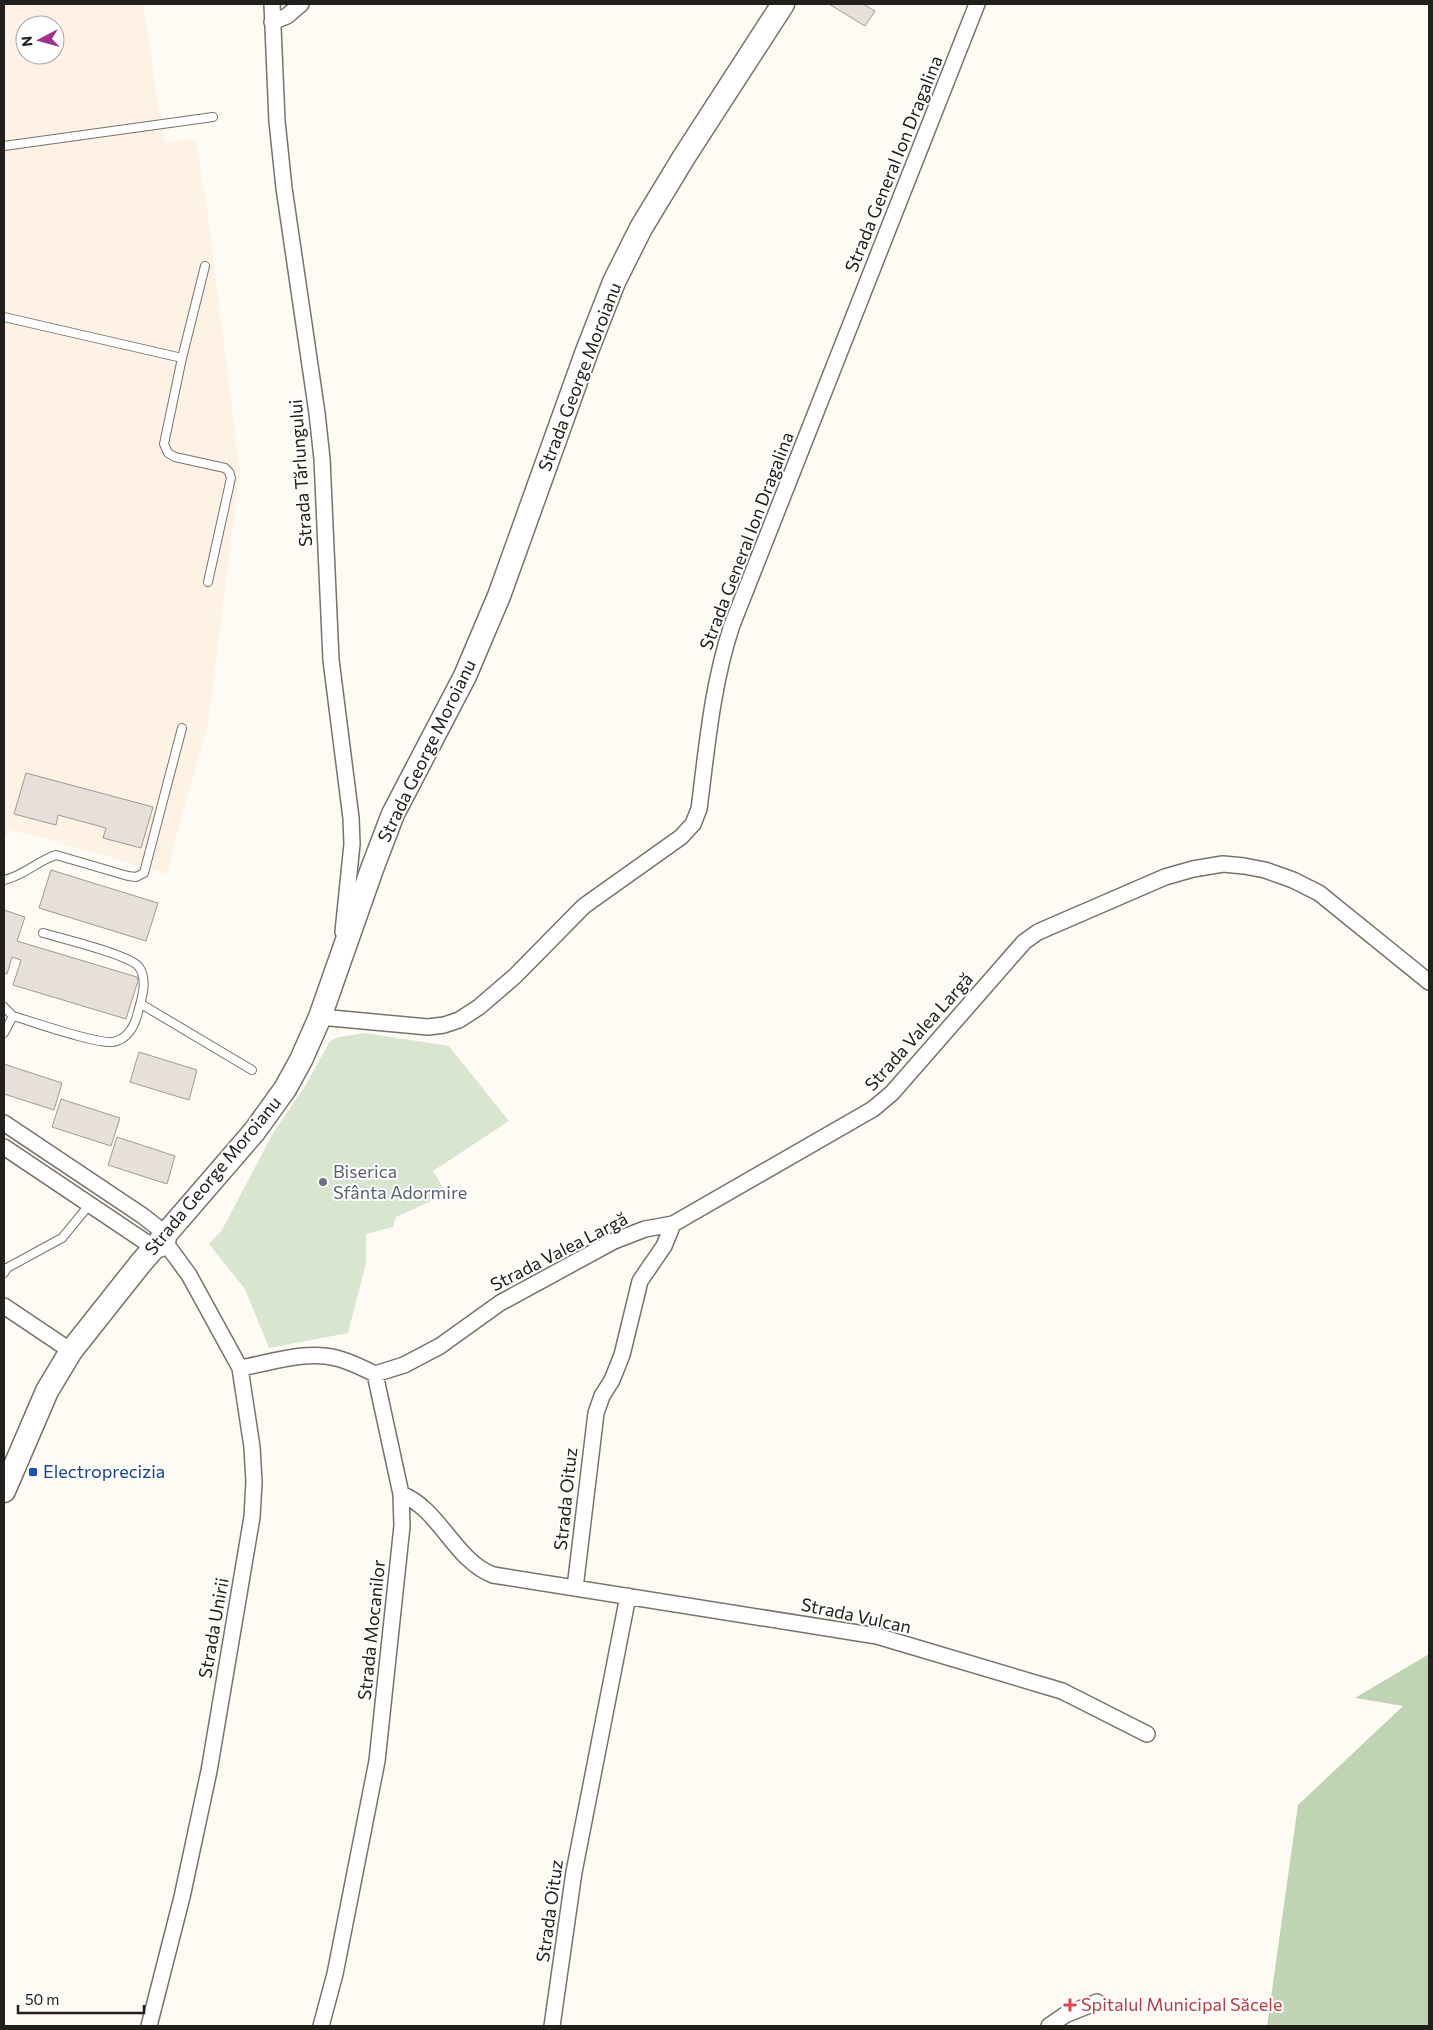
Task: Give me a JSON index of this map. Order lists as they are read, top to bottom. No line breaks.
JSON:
{"streets":{"main road":["Strada George Moroianu"],"street":["Strada General Ion Dragalina","Strada Tărlungului","Strada Valea Largă","Strada Oituz","Strada Vulcan","Strada Unirii","Strada Mocanilor"]},"crossings":[["Strada General Ion Dragalina","Strada George Moroianu"],["Strada George Moroianu","Strada Tărlungului"],["Strada George Moroianu","Strada Unirii"],["Strada Valea Largă","Strada Oituz"],["Strada Valea Largă","Strada Mocanilor"],["Strada Oituz","Strada Vulcan"]],"places":{"other":["Biserica Sfânta Adormire"],"transit":["Electroprecizia"],"health":["Spitalul Municipal Săcele"]},"scale_bar":"50 m","north":"left"}
